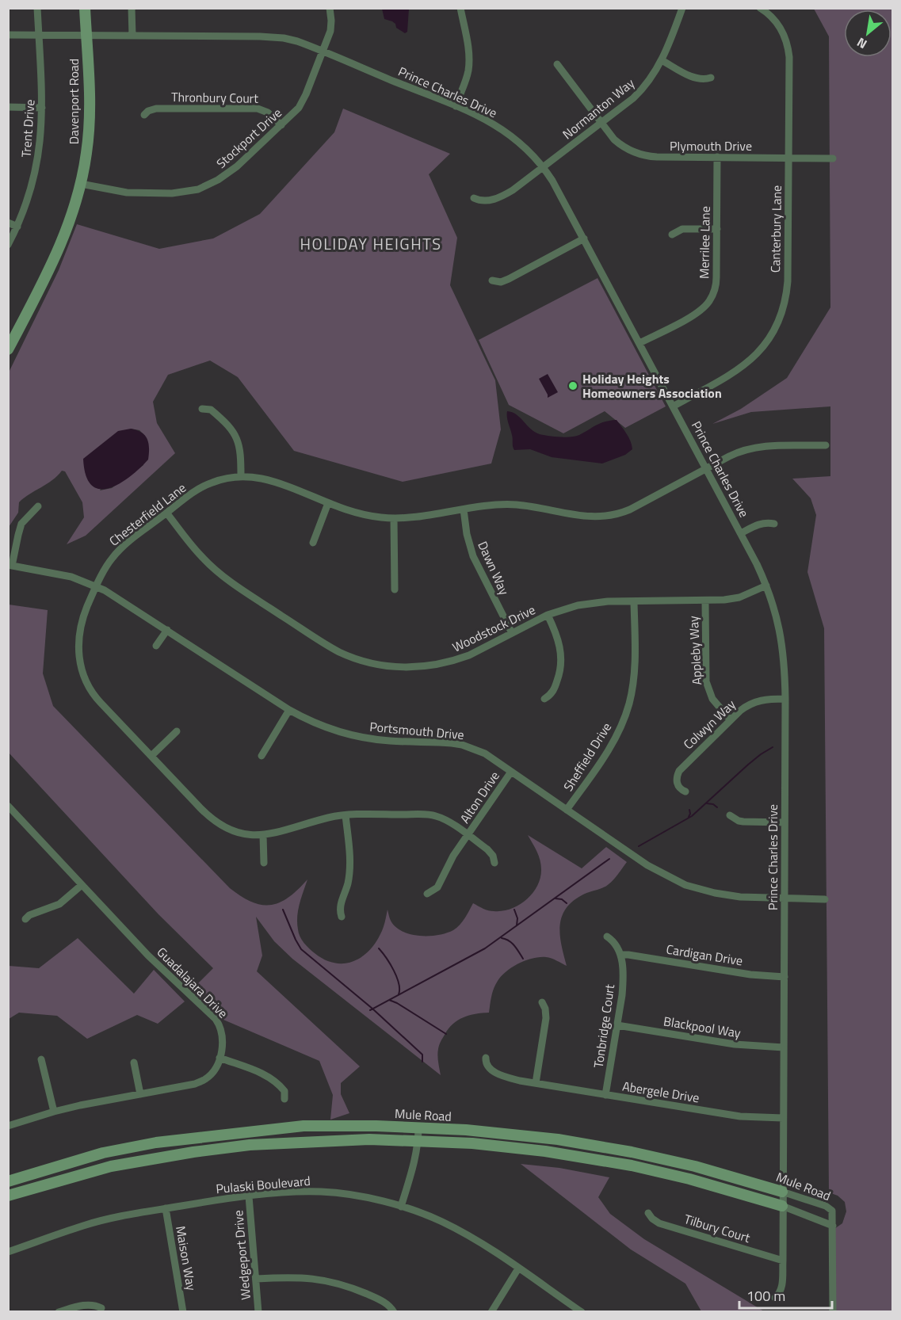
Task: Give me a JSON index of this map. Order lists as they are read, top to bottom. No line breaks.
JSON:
{"streets":{"main road":["Davenport Road","Mule Road"],"street":["Prince Charles Drive","Thronbury Court","Normanton Way","Trent Drive","Stockport Drive","Plymouth Drive","Canterbury Lane","Merrilee Lane","Chesterfield Lane","Dawn Way","Woodstock Drive","Appleby Way","Colwyn Way","Portsmouth Drive","Sheffield Drive","Alton Drive","Cardigan Drive","Guadalajara Drive","Tonbridge Court","Blackpool Way","Abergele Drive","Pulaski Boulevard","Tilbury Court","Wedgeport Drive","Maison Way"]},"crossings":[["Prince Charles Drive","Davenport Road"],["Prince Charles Drive","Normanton Way"],["Prince Charles Drive","Trent Drive"],["Prince Charles Drive","Stockport Drive"],["Prince Charles Drive","Canterbury Lane"],["Prince Charles Drive","Merrilee Lane"],["Prince Charles Drive","Chesterfield Lane"],["Prince Charles Drive","Woodstock Drive"],["Prince Charles Drive","Colwyn Way"],["Prince Charles Drive","Portsmouth Drive"],["Prince Charles Drive","Cardigan Drive"],["Prince Charles Drive","Blackpool Way"],["Prince Charles Drive","Abergele Drive"],["Prince Charles Drive","Mule Road"],["Prince Charles Drive","Tilbury Court"],["Thronbury Court","Stockport Drive"],["Davenport Road","Stockport Drive"],["Normanton Way","Plymouth Drive"],["Plymouth Drive","Canterbury Lane"],["Plymouth Drive","Merrilee Lane"],["Chesterfield Lane","Dawn Way"],["Chesterfield Lane","Woodstock Drive"],["Chesterfield Lane","Portsmouth Drive"],["Chesterfield Lane","Alton Drive"],["Dawn Way","Woodstock Drive"],["Woodstock Drive","Appleby Way"],["Woodstock Drive","Sheffield Drive"],["Appleby Way","Colwyn Way"],["Portsmouth Drive","Sheffield Drive"],["Portsmouth Drive","Alton Drive"],["Cardigan Drive","Tonbridge Court"],["Tonbridge Court","Blackpool Way"],["Tonbridge Court","Abergele Drive"],["Pulaski Boulevard","Wedgeport Drive"],["Pulaski Boulevard","Maison Way"]],"districts":["HOLIDAY HEIGHTS"],"places":["Holiday Heights Homeowners Association"],"scale_bar":"100 m","north":"bottom left"}
